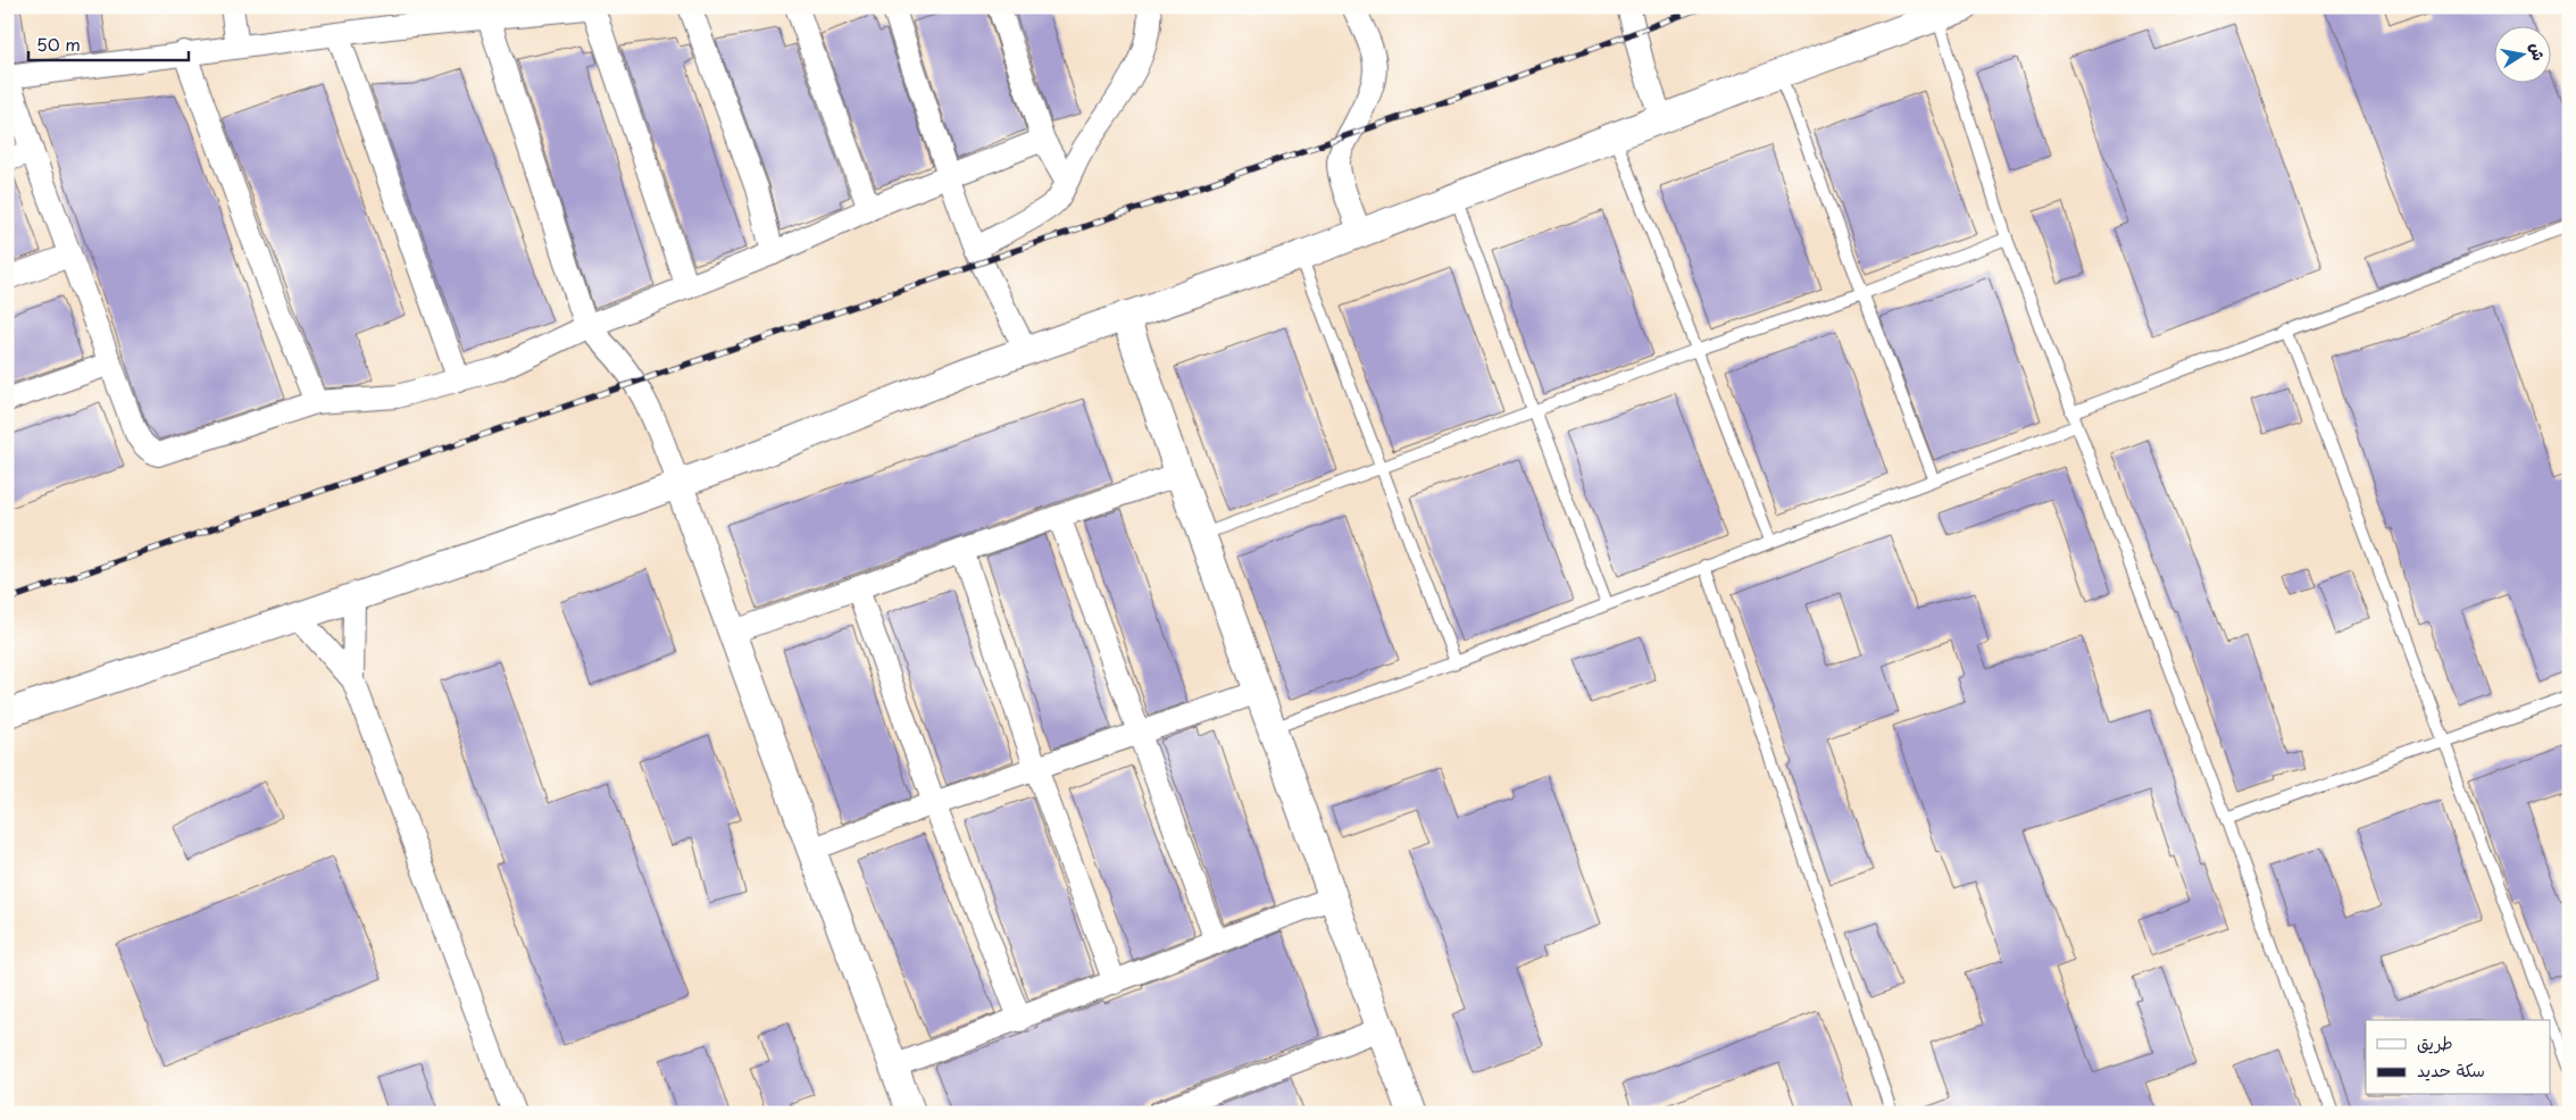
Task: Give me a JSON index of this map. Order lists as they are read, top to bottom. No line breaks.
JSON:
{"legend":["طريق","سكة حديد"],"scale_bar":"50 m","north":"right"}
